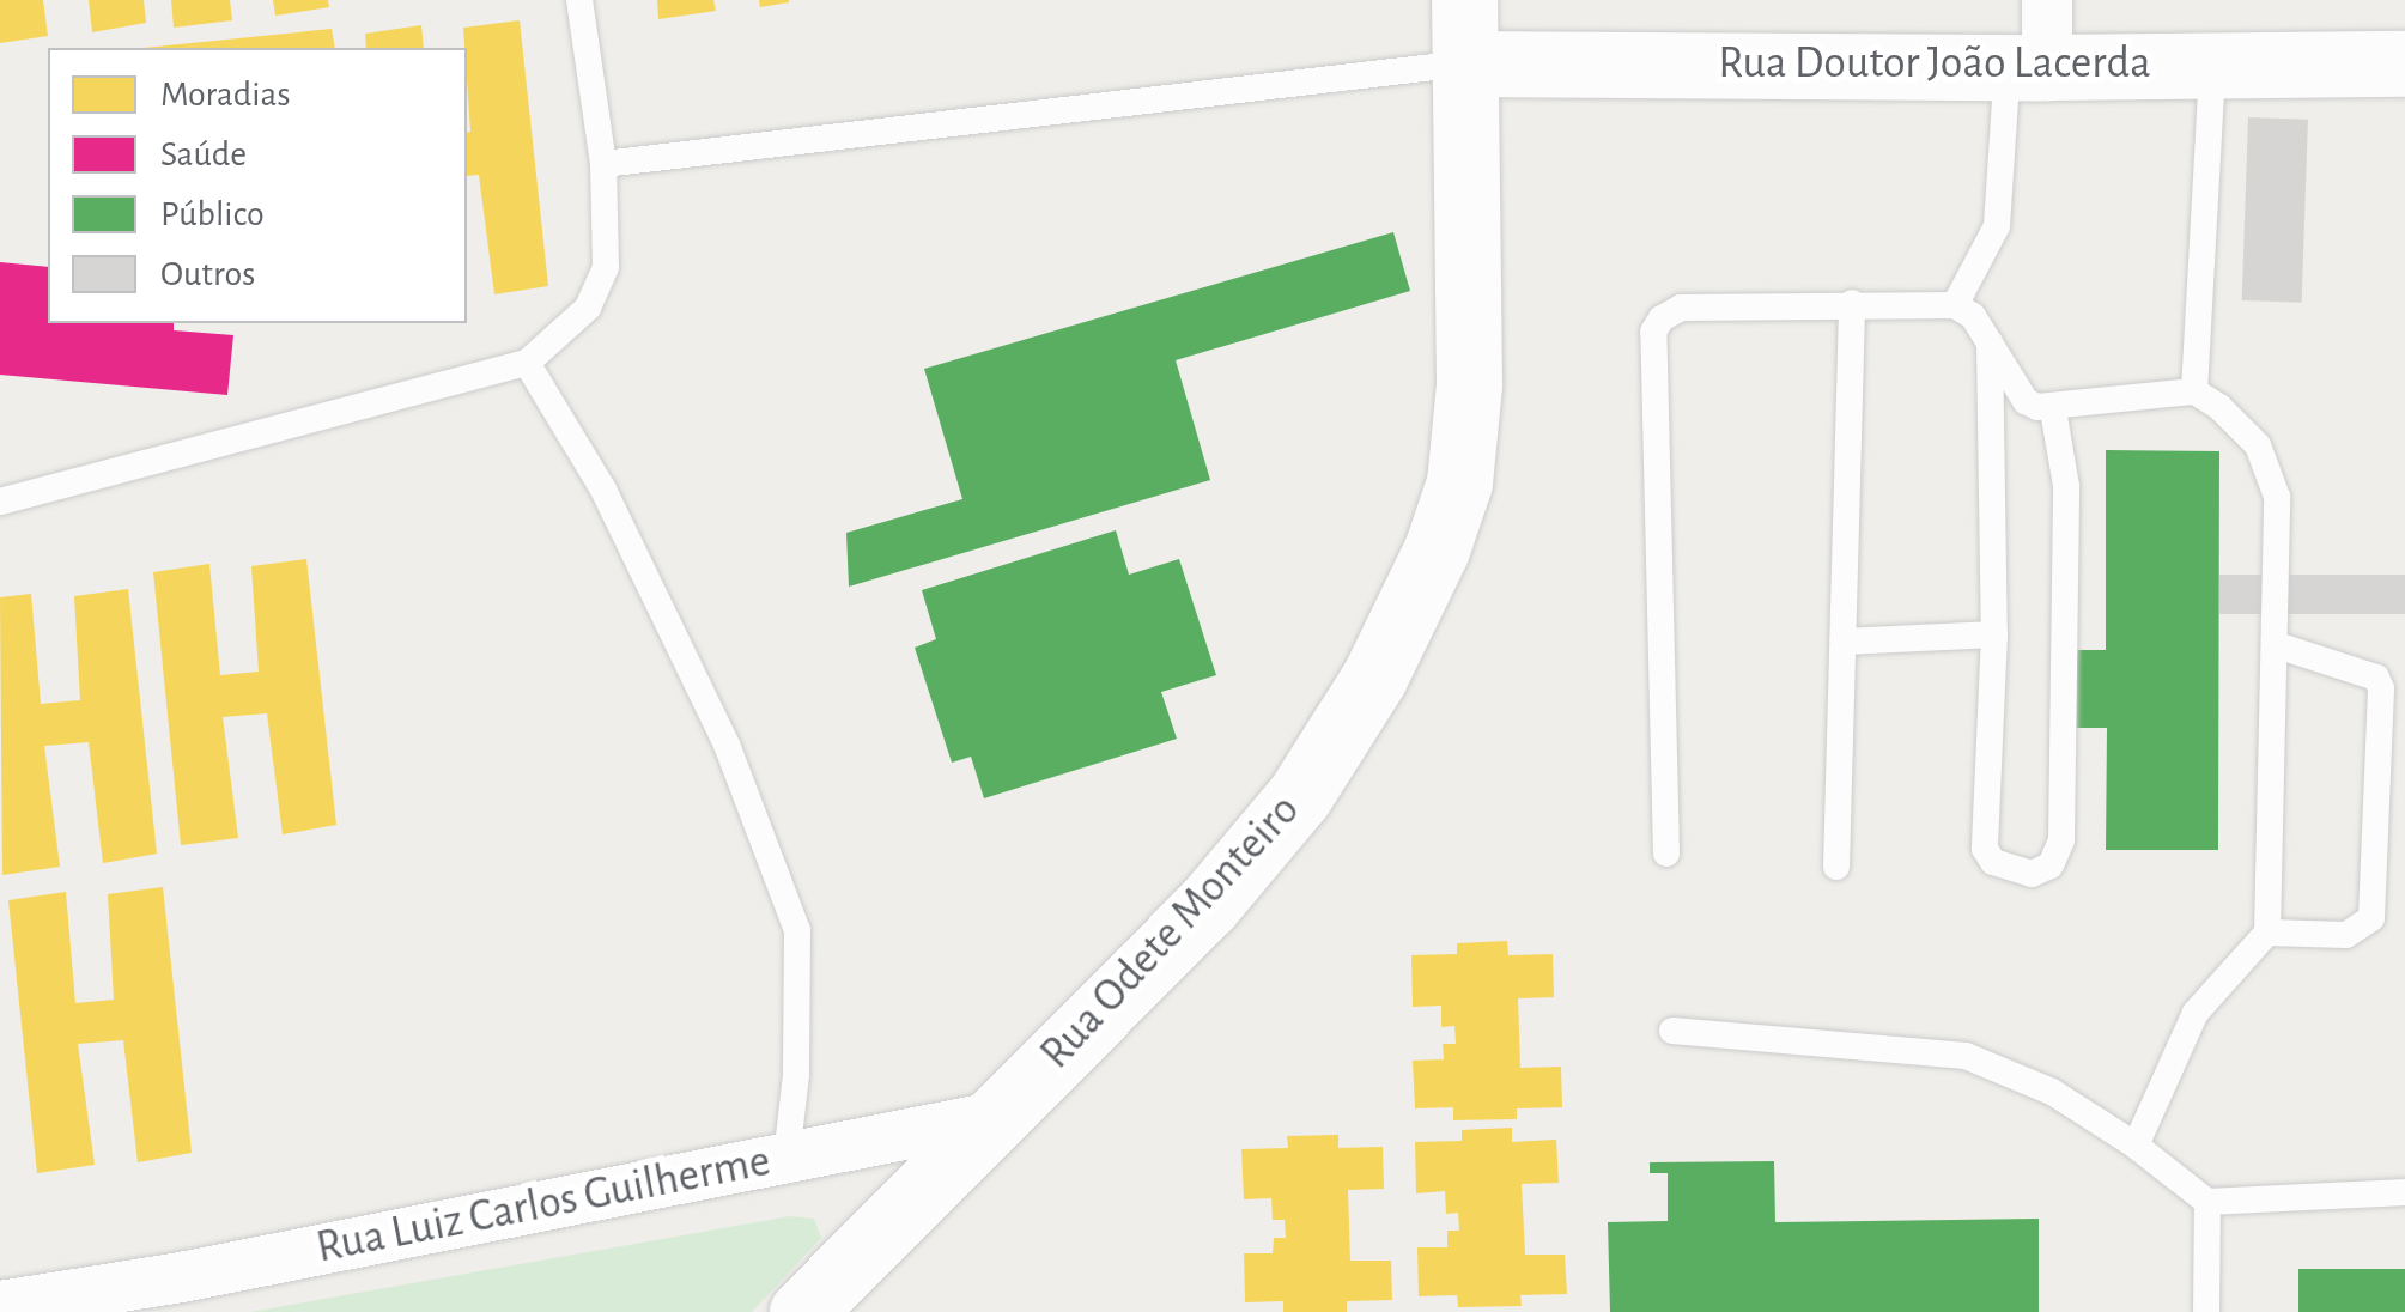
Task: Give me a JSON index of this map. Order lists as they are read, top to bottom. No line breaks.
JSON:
{"streets":{"main road":["Rua Doutor João Lacerda","Rua Odete Monteiro"],"street":["Rua Luiz Carlos Guilherme"]},"crossings":[["Rua Doutor João Lacerda","Rua Odete Monteiro"],["Rua Odete Monteiro","Rua Luiz Carlos Guilherme"]],"legend":["Moradias","Saúde","Público","Outros"]}
